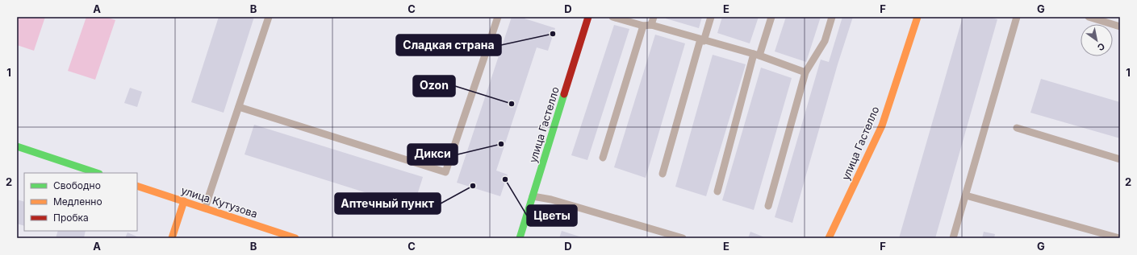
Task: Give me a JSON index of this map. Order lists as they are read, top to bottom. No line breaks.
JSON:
{"streets":{"street":["улица Гастелло","улица Кутузова"]},"places":["Сладкая страна","Ozon","Дикси","Цветы","Аптечный пункт"],"legend":["Свободно","Медленно","Пробка"],"north":"bottom right","grid":{"columns":["A","B","C","D","E","F","G"],"rows":["1","2"]}}
